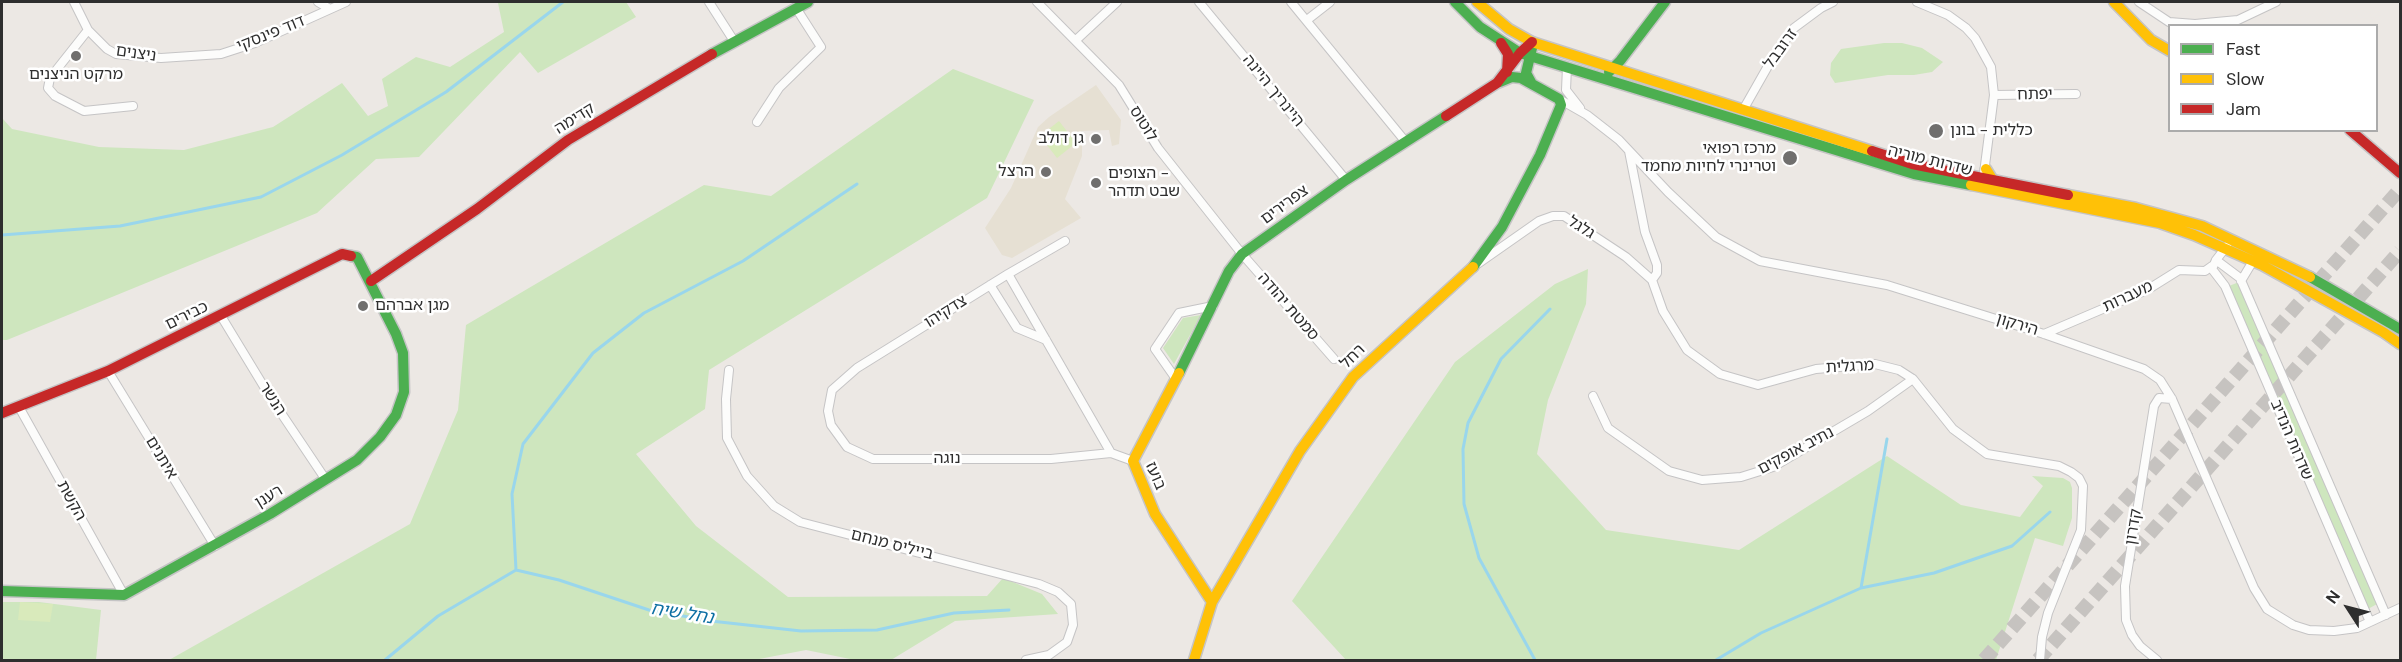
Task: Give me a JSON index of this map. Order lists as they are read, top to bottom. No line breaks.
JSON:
{"streets":{"street":["דוד פינסקי","זרובבל","ניצנים","היינריך היינה","יפתח","קדימה","לוטוס","שדרות מוריה","צפרירים","גלגל","מעברות","סמטת יהודה","צדקיהו","כבירים","הירקון","רחל","מרגלית","הנשר","שדרות הנדיב","נתיב אופקים","איתנים","נוגה","בועז","רענן","הקשת","קדרון","בייליס מנחם"]},"crossings":[["דוד פינסקי","ניצנים"],["זרובבל","שדרות מוריה"],["היינריך היינה","צפרירים"],["קדימה","כבירים"],["קדימה","רענן"],["לוטוס","צפרירים"],["לוטוס","סמטת יהודה"],["שדרות מוריה","צפרירים"],["צפרירים","סמטת יהודה"],["צפרירים","בועז"],["גלגל","רחל"],["גלגל","מרגלית"],["מעברות","הירקון"],["מעברות","שדרות הנדיב"],["צדקיהו","נוגה"],["כבירים","הנשר"],["כבירים","איתנים"],["כבירים","רענן"],["כבירים","הקשת"],["הירקון","רחל"],["הירקון","מרגלית"],["הירקון","שדרות הנדיב"],["הירקון","קדרון"],["רחל","בועז"],["מרגלית","נתיב אופקים"],["הנשר","רענן"],["איתנים","רענן"],["נוגה","בועז"],["רענן","הקשת"]],"water":["נחל שיח"],"places":["מרקט הניצנים","כללית - בונן","גן דולב","מרכז רפואי וטרינרי לחיות מחמד","הרצל","הצופים - שבט תדהר","מגן אברהם"],"legend":["Fast","Slow","Jam"],"north":"top left"}
